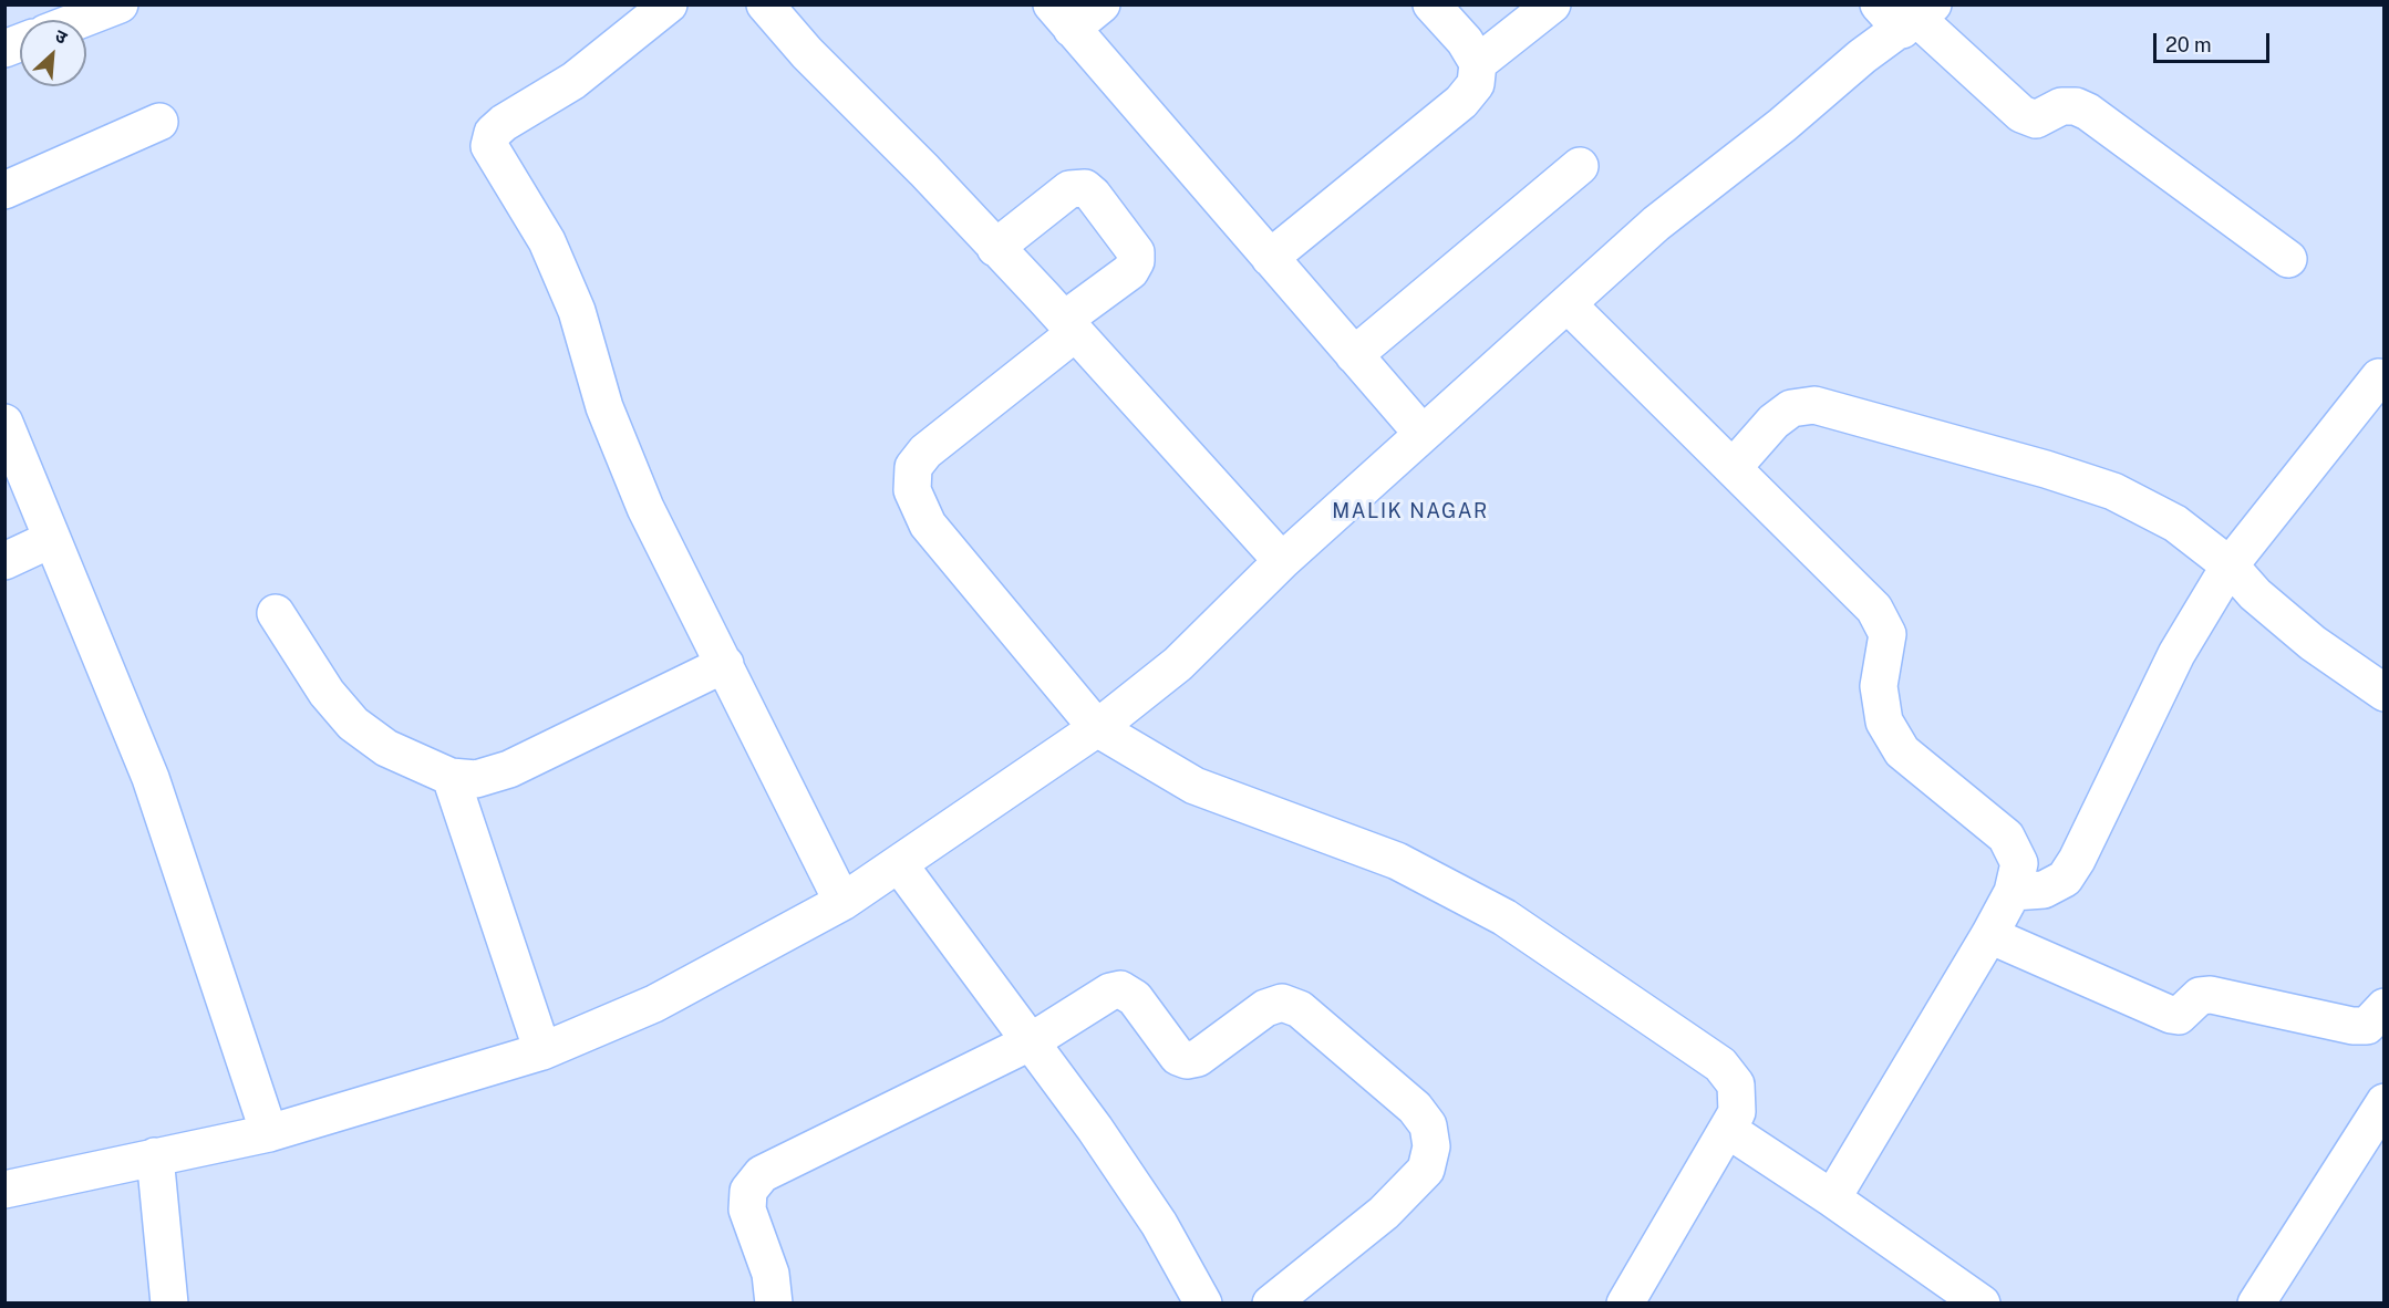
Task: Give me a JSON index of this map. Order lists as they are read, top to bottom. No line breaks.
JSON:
{"districts":["MALIK NAGAR"],"scale_bar":"20 m","north":"top right"}
